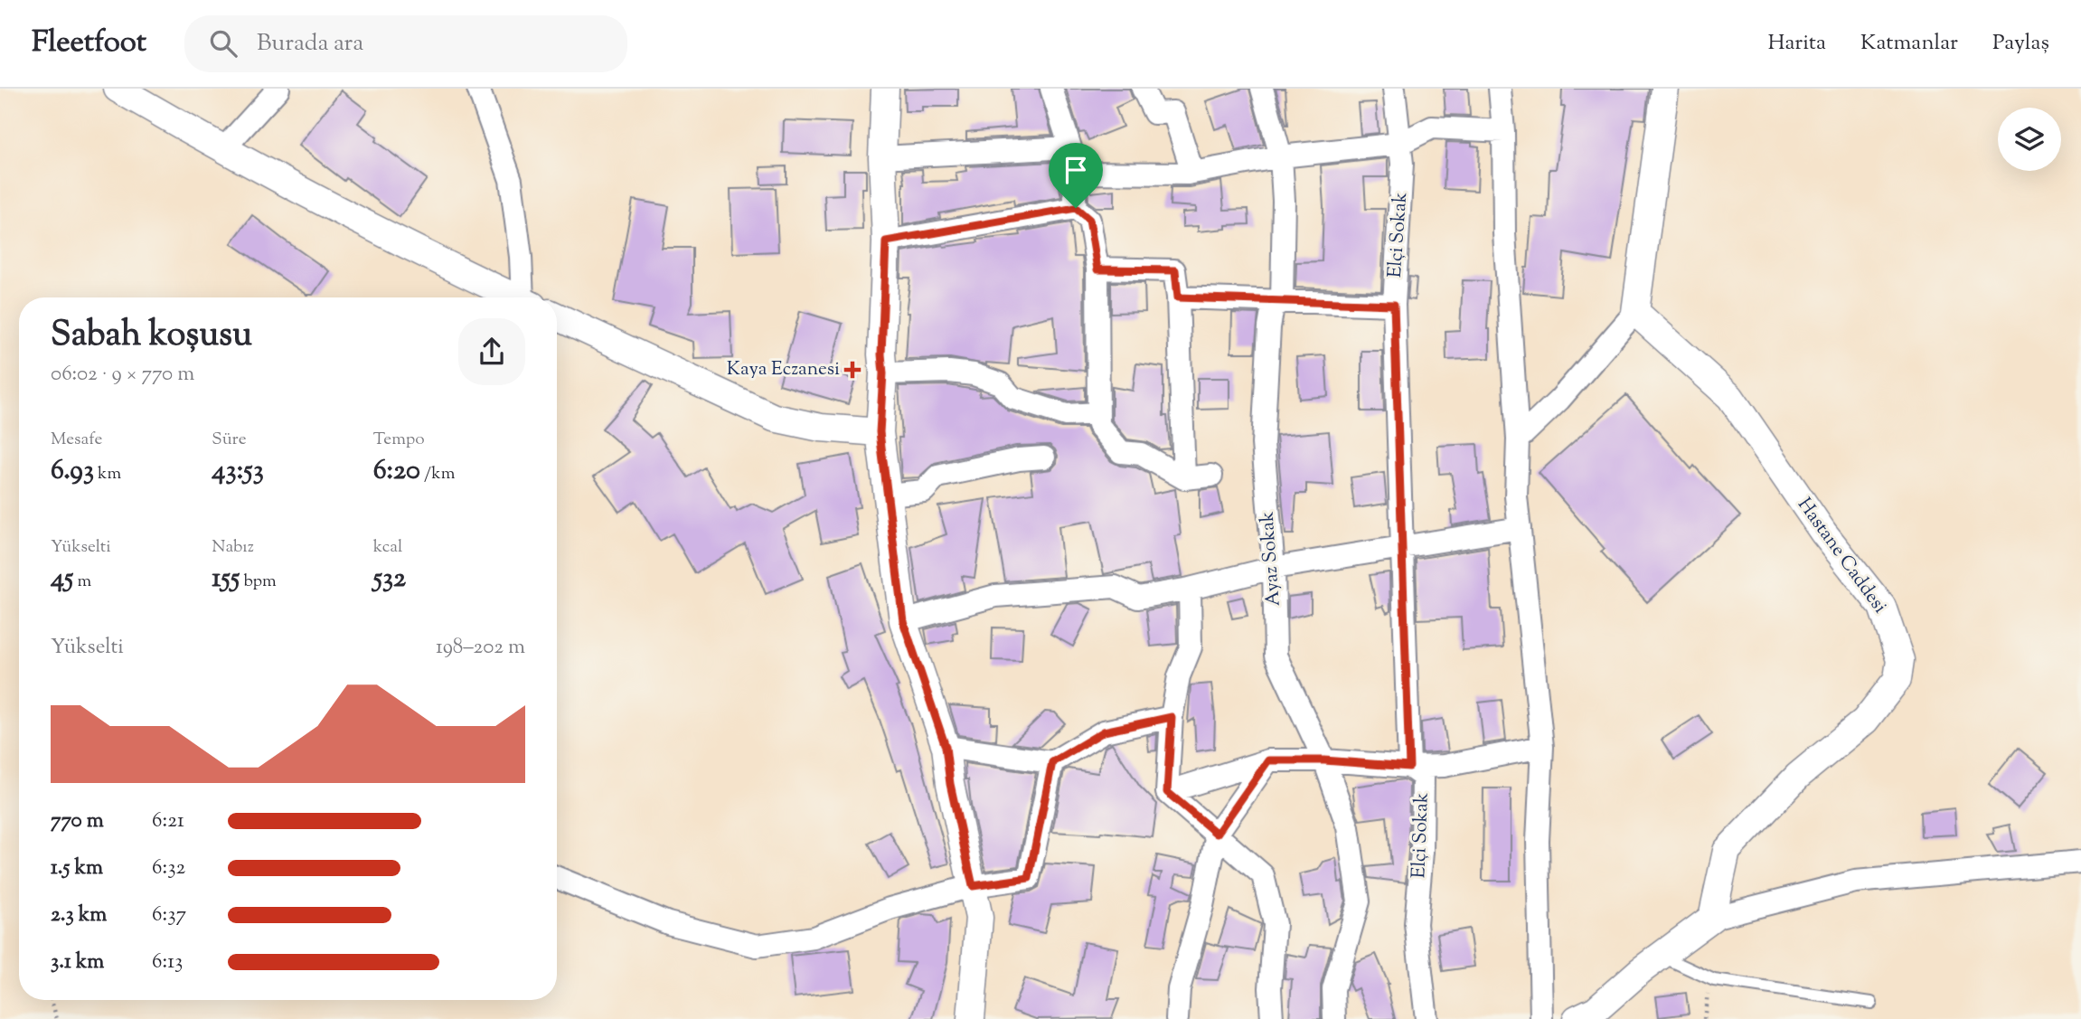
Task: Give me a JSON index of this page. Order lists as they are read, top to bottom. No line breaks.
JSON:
{"streets":{"street":["Elçi Sokak","Hastane Caddesi","Ayaz Sokak"]},"places":{"health":["Kaya Eczanesi"]},"page":{"header":"Fleetfoot","search":"Burada ara","nav":["Harita","Katmanlar","Paylaş"],"heading":["Sabah koşusu","06:02 · 9 × 770 m"],"stats":[["Mesafe","6.93 km"],["Süre","43:53"],["Tempo","6:20 /km"],["Yükselti","45 m"],["Nabız","155 bpm"],["kcal","532"]],"chart":["Yükselti","198–202 m"],"list":[{"name":"770 m","note":"6:21"},{"name":"1.5 km","note":"6:32"},{"name":"2.3 km","note":"6:37"},{"name":"3.1 km","note":"6:13"}]}}
